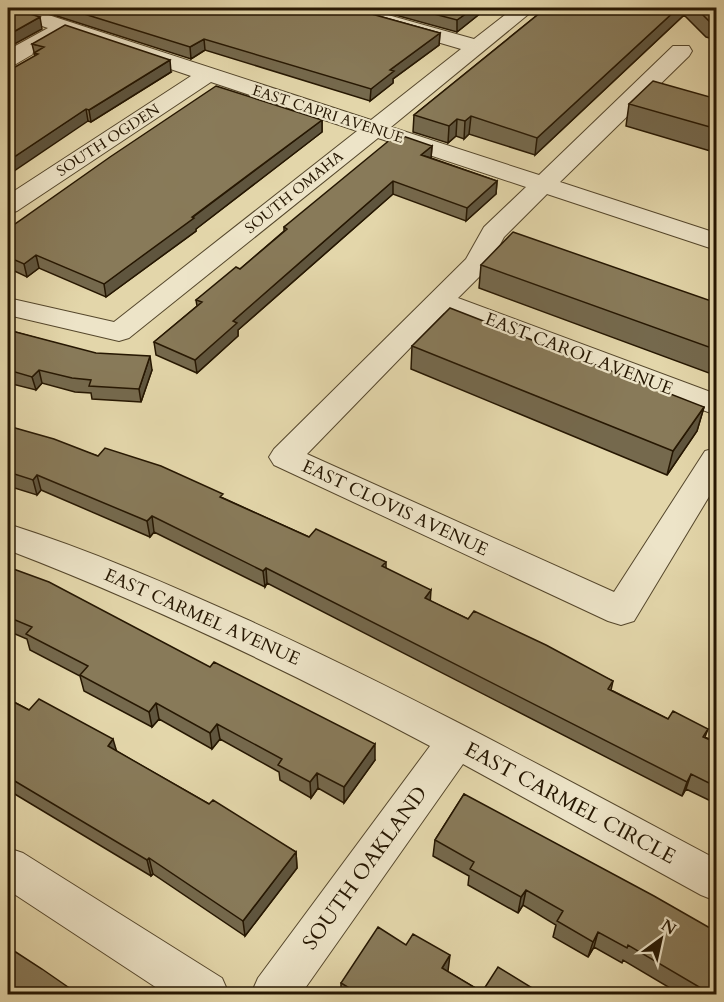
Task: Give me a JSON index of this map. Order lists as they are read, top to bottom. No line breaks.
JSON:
{"streets":{"street":["EAST CAPRI AVENUE","SOUTH OGDEN","SOUTH OMAHA","EAST CAROL AVENUE","EAST CLOVIS AVENUE","EAST CARMEL AVENUE","EAST CARMEL CIRCLE","SOUTH OAKLAND"]},"crossings":[["EAST CAPRI AVENUE","SOUTH OGDEN"],["EAST CAPRI AVENUE","SOUTH OMAHA"],["EAST CAPRI AVENUE","EAST CLOVIS AVENUE"],["EAST CAROL AVENUE","EAST CLOVIS AVENUE"],["EAST CARMEL AVENUE","EAST CARMEL CIRCLE"],["EAST CARMEL AVENUE","SOUTH OAKLAND"],["EAST CARMEL CIRCLE","SOUTH OAKLAND"]],"north":"top right"}
